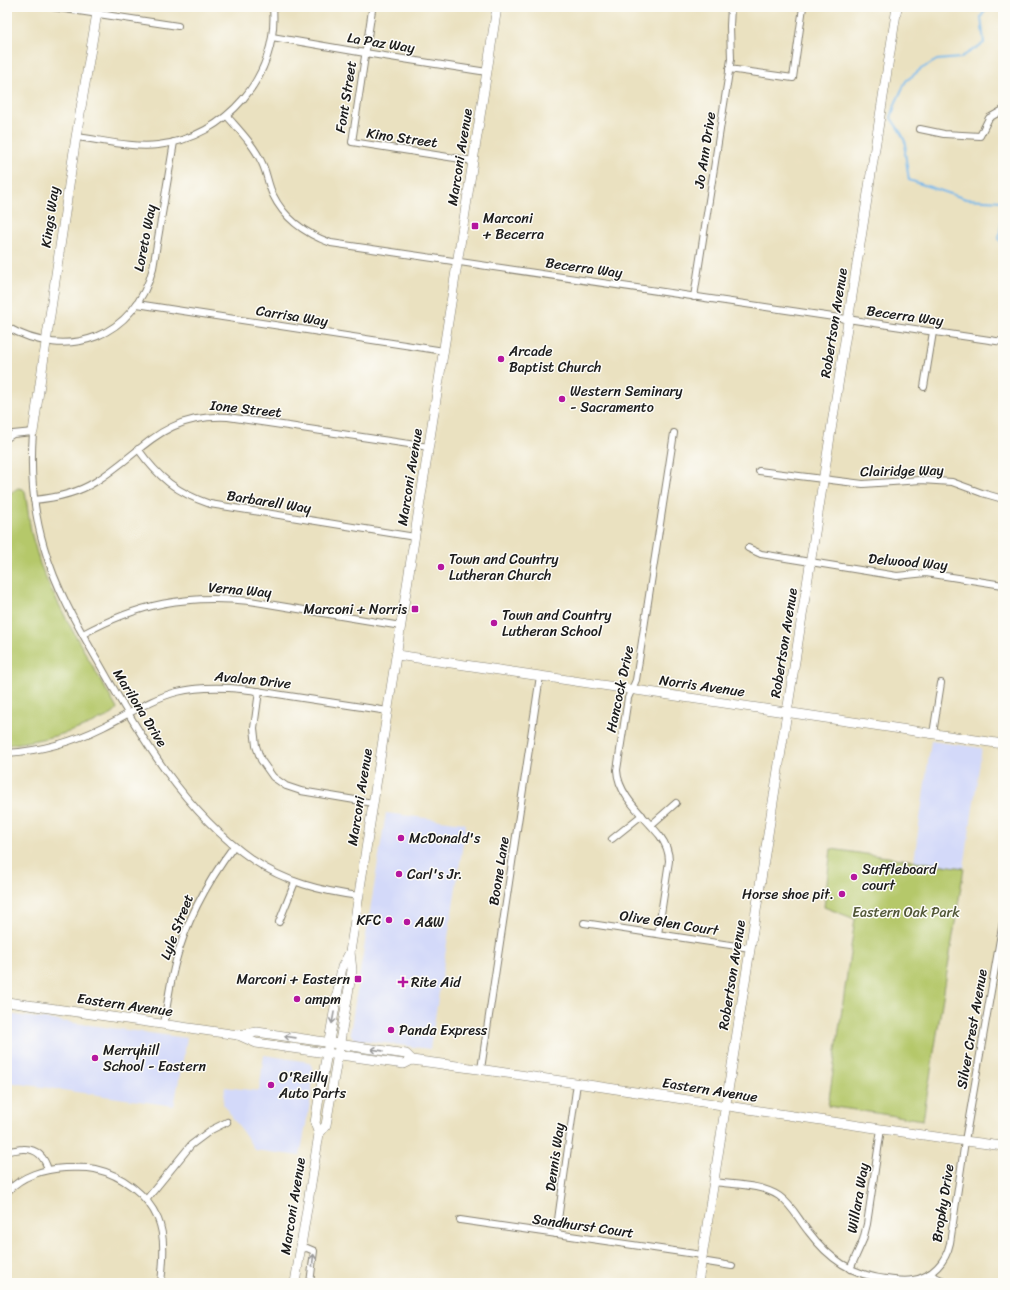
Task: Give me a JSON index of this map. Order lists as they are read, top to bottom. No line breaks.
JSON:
{"streets":{"main road":["Marconi Avenue","Kings Way","Robertson Avenue","Norris Avenue","Eastern Avenue"],"street":["La Paz Way","Font Street","Kino Street","Jo Ann Drive","Loreto Way","Becerra Way","Carrisa Way","Ione Street","Clairidge Way","Barbarell Way","Delwood Way","Verna Way","Avalon Drive","Hancock Drive","Marilona Drive","Boone Lane","Olive Glen Court","Lyle Street","Silver Crest Avenue","Dennis Way","Willara Way","Brophy Drive","Sandhurst Court"]},"crossings":[["La Paz Way","Font Street"],["La Paz Way","Marconi Avenue"],["Font Street","Kino Street"],["Kino Street","Marconi Avenue"],["Jo Ann Drive","Becerra Way"],["Marconi Avenue","Becerra Way"],["Marconi Avenue","Carrisa Way"],["Marconi Avenue","Ione Street"],["Marconi Avenue","Barbarell Way"],["Marconi Avenue","Verna Way"],["Marconi Avenue","Avalon Drive"],["Marconi Avenue","Norris Avenue"],["Marconi Avenue","Marilona Drive"],["Marconi Avenue","Eastern Avenue"],["Kings Way","Loreto Way"],["Kings Way","Marilona Drive"],["Loreto Way","Carrisa Way"],["Becerra Way","Robertson Avenue"],["Robertson Avenue","Clairidge Way"],["Robertson Avenue","Delwood Way"],["Robertson Avenue","Norris Avenue"],["Robertson Avenue","Olive Glen Court"],["Robertson Avenue","Eastern Avenue"],["Robertson Avenue","Brophy Drive"],["Robertson Avenue","Sandhurst Court"],["Ione Street","Barbarell Way"],["Ione Street","Marilona Drive"],["Verna Way","Marilona Drive"],["Avalon Drive","Marilona Drive"],["Norris Avenue","Hancock Drive"],["Norris Avenue","Boone Lane"],["Hancock Drive","Olive Glen Court"],["Marilona Drive","Lyle Street"],["Boone Lane","Eastern Avenue"],["Lyle Street","Eastern Avenue"],["Eastern Avenue","Silver Crest Avenue"],["Eastern Avenue","Dennis Way"],["Eastern Avenue","Willara Way"],["Eastern Avenue","Brophy Drive"],["Silver Crest Avenue","Brophy Drive"],["Dennis Way","Sandhurst Court"],["Willara Way","Brophy Drive"]],"parks":["Eastern Oak Park"],"places":{"transit":["Marconi + Becerra","Marconi + Norris","Marconi + Eastern"],"other":["Arcade Baptist Church","Western Seminary - Sacramento","Town and Country Lutheran Church","Town and Country Lutheran School","McDonald's","Carl's Jr.","Suffleboard court","Horse shoe pit.","KFC","A&W","ampm","Panda Express","Merryhill School - Eastern","O'Reilly Auto Parts"],"health":["Rite Aid"]}}
